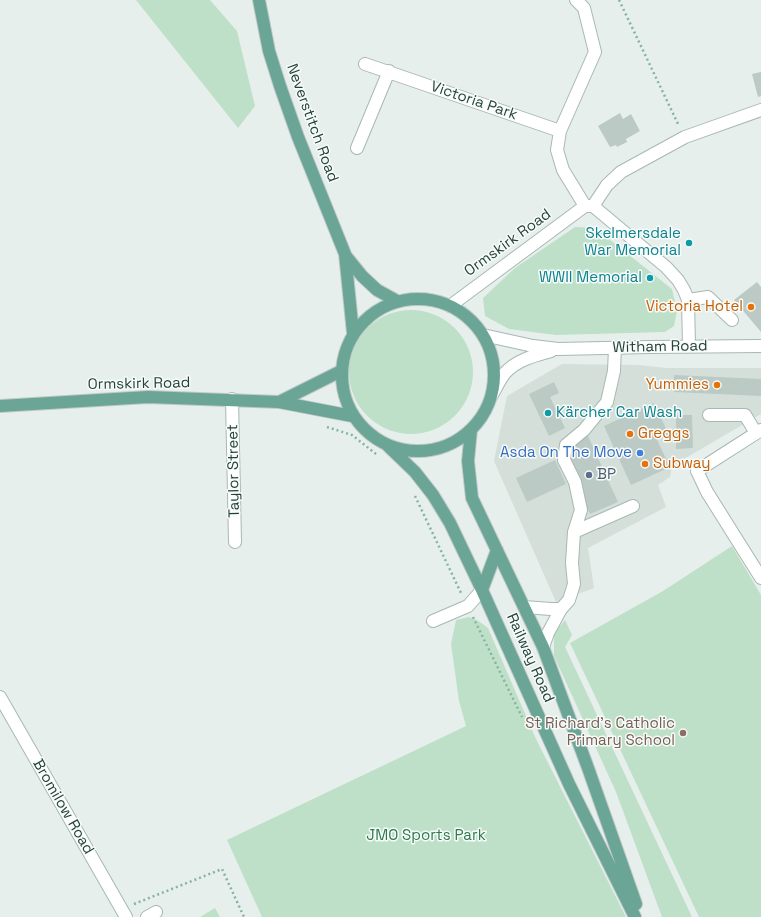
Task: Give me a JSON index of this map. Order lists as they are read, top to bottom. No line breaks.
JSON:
{"streets":{"main road":["Neverstitch Road","Ormskirk Road","Railway Road"],"street":["Victoria Park","Witham Road","Taylor Street","Bromilow Road"]},"crossings":[["Ormskirk Road","Taylor Street"]],"parks":["JMO Sports Park"],"places":["Skelmersdale War Memorial","WWII Memorial","Victoria Hotel","Yummies","Kärcher Car Wash","Greggs","Asda On The Move","Subway","BP","St Richard's Catholic Primary School"]}
